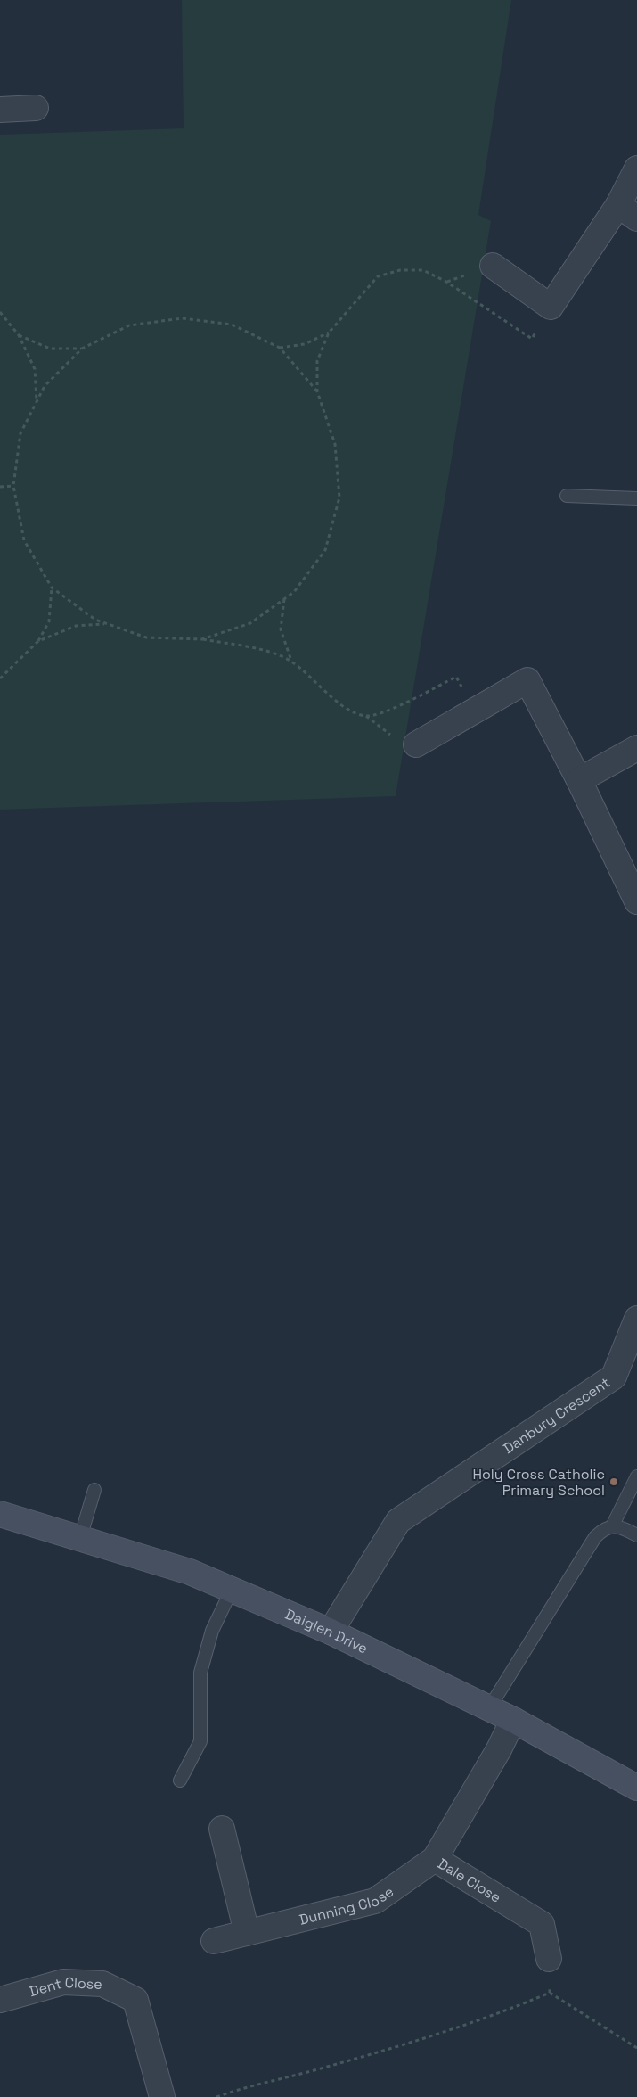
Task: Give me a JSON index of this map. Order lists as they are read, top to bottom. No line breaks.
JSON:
{"streets":{"street":["Danbury Crescent","Daiglen Drive","Dale Close","Dunning Close","Dent Close"]},"crossings":[["Danbury Crescent","Daiglen Drive"],["Daiglen Drive","Dale Close"],["Dale Close","Dunning Close"]],"places":["Holy Cross Catholic Primary School"]}
